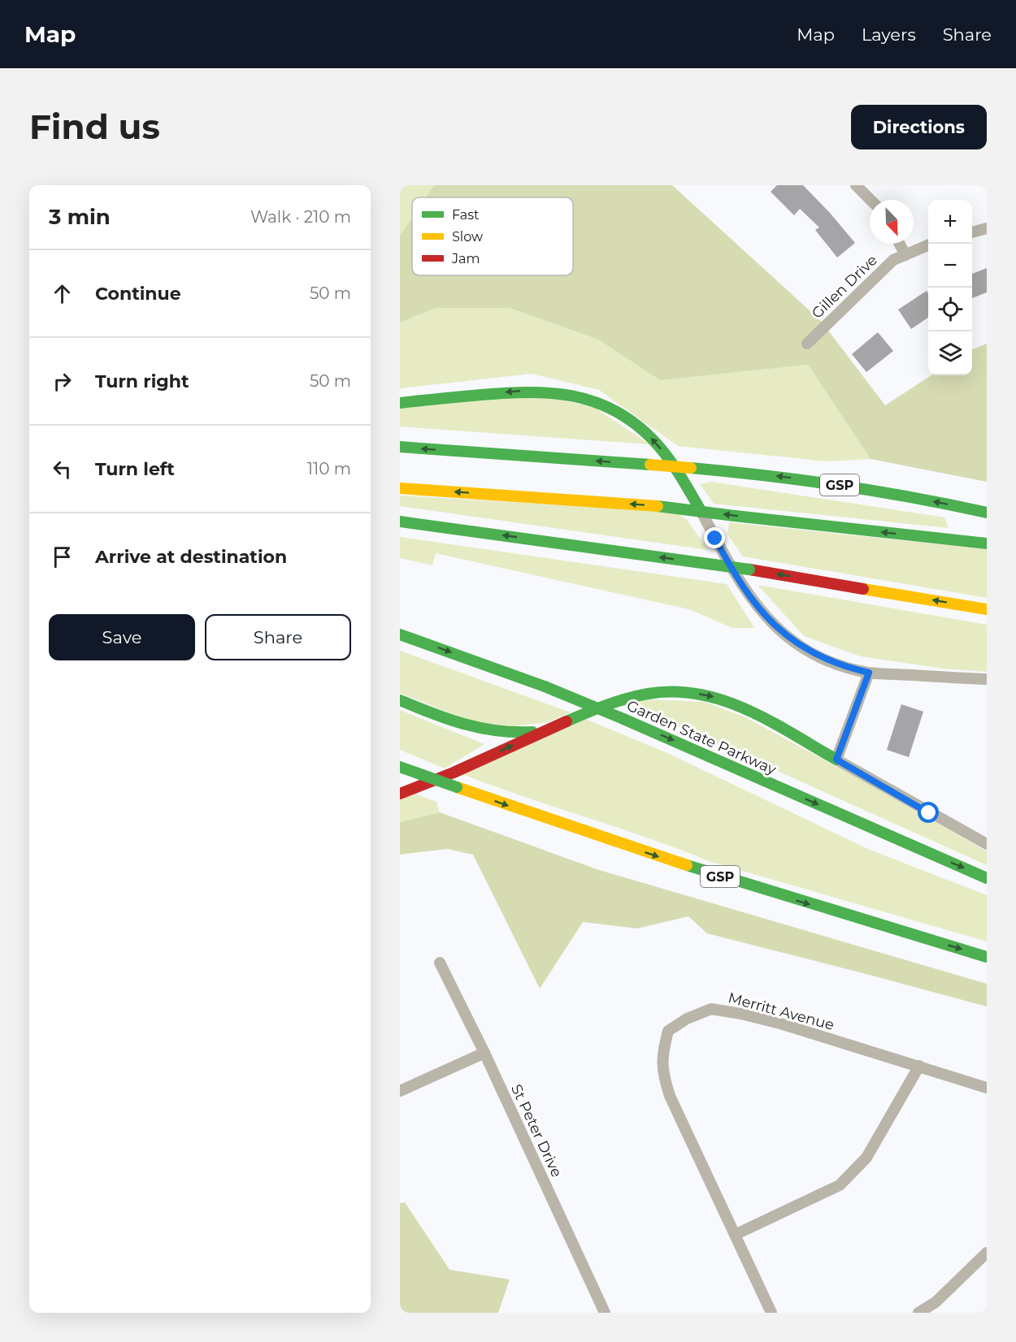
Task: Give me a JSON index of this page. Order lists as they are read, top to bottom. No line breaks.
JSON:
{"streets":{"highway":["GSP","Garden State Parkway"],"street":["Gillen Drive","Merritt Avenue","St Peter Drive"]},"legend":["Fast","Slow","Jam"],"north":"bottom right","page":{"header":"Map","nav":["Map","Layers","Share"],"buttons":["Directions",["Save","Share"]],"title":"Find us","heading":["3 min","Walk · 210 m"],"map_buttons":["+","−"],"list":[["Continue","50 m"],["Turn right","50 m"],["Turn left","110 m"],"Arrive at destination"]}}
